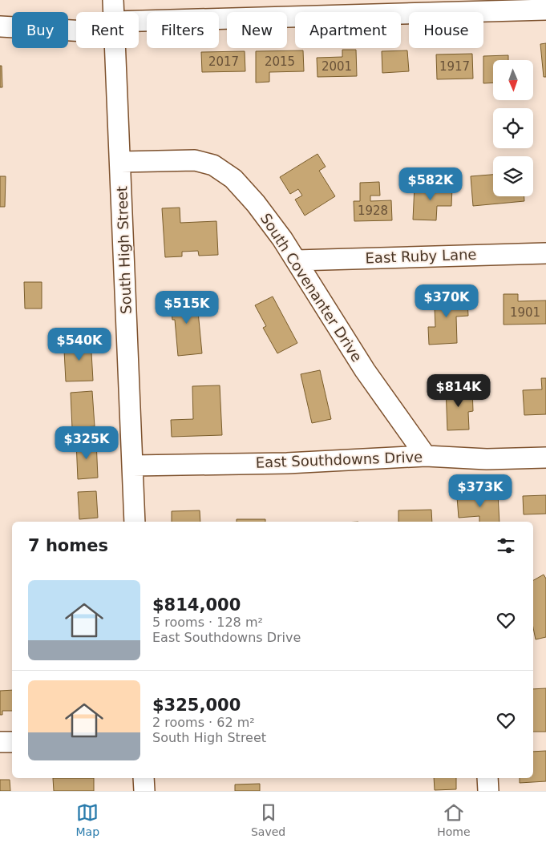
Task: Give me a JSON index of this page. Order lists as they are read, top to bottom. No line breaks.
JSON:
{"streets":{"street":["South High Street","East Ruby Lane","South Covenanter Drive","East Southdowns Drive"]},"crossings":[["South High Street","South Covenanter Drive"],["South High Street","East Southdowns Drive"],["East Ruby Lane","South Covenanter Drive"],["South Covenanter Drive","East Southdowns Drive"]],"house_numbers":["2017","2015","2001","1917","1928","1901"],"north":"bottom","page":{"chip":["Buy","Rent","Filters","New","Apartment","House"],"price":["$582K","$370K","$515K","$540K","$814K","$325K","$373K"],"heading":"7 homes","list":[{"name":"$814,000","note":"5 rooms · 128 m² · East Southdowns Drive"},{"name":"$325,000","note":"2 rooms · 62 m² · South High Street"}],"tabs":["Map","Saved","Home"]}}
